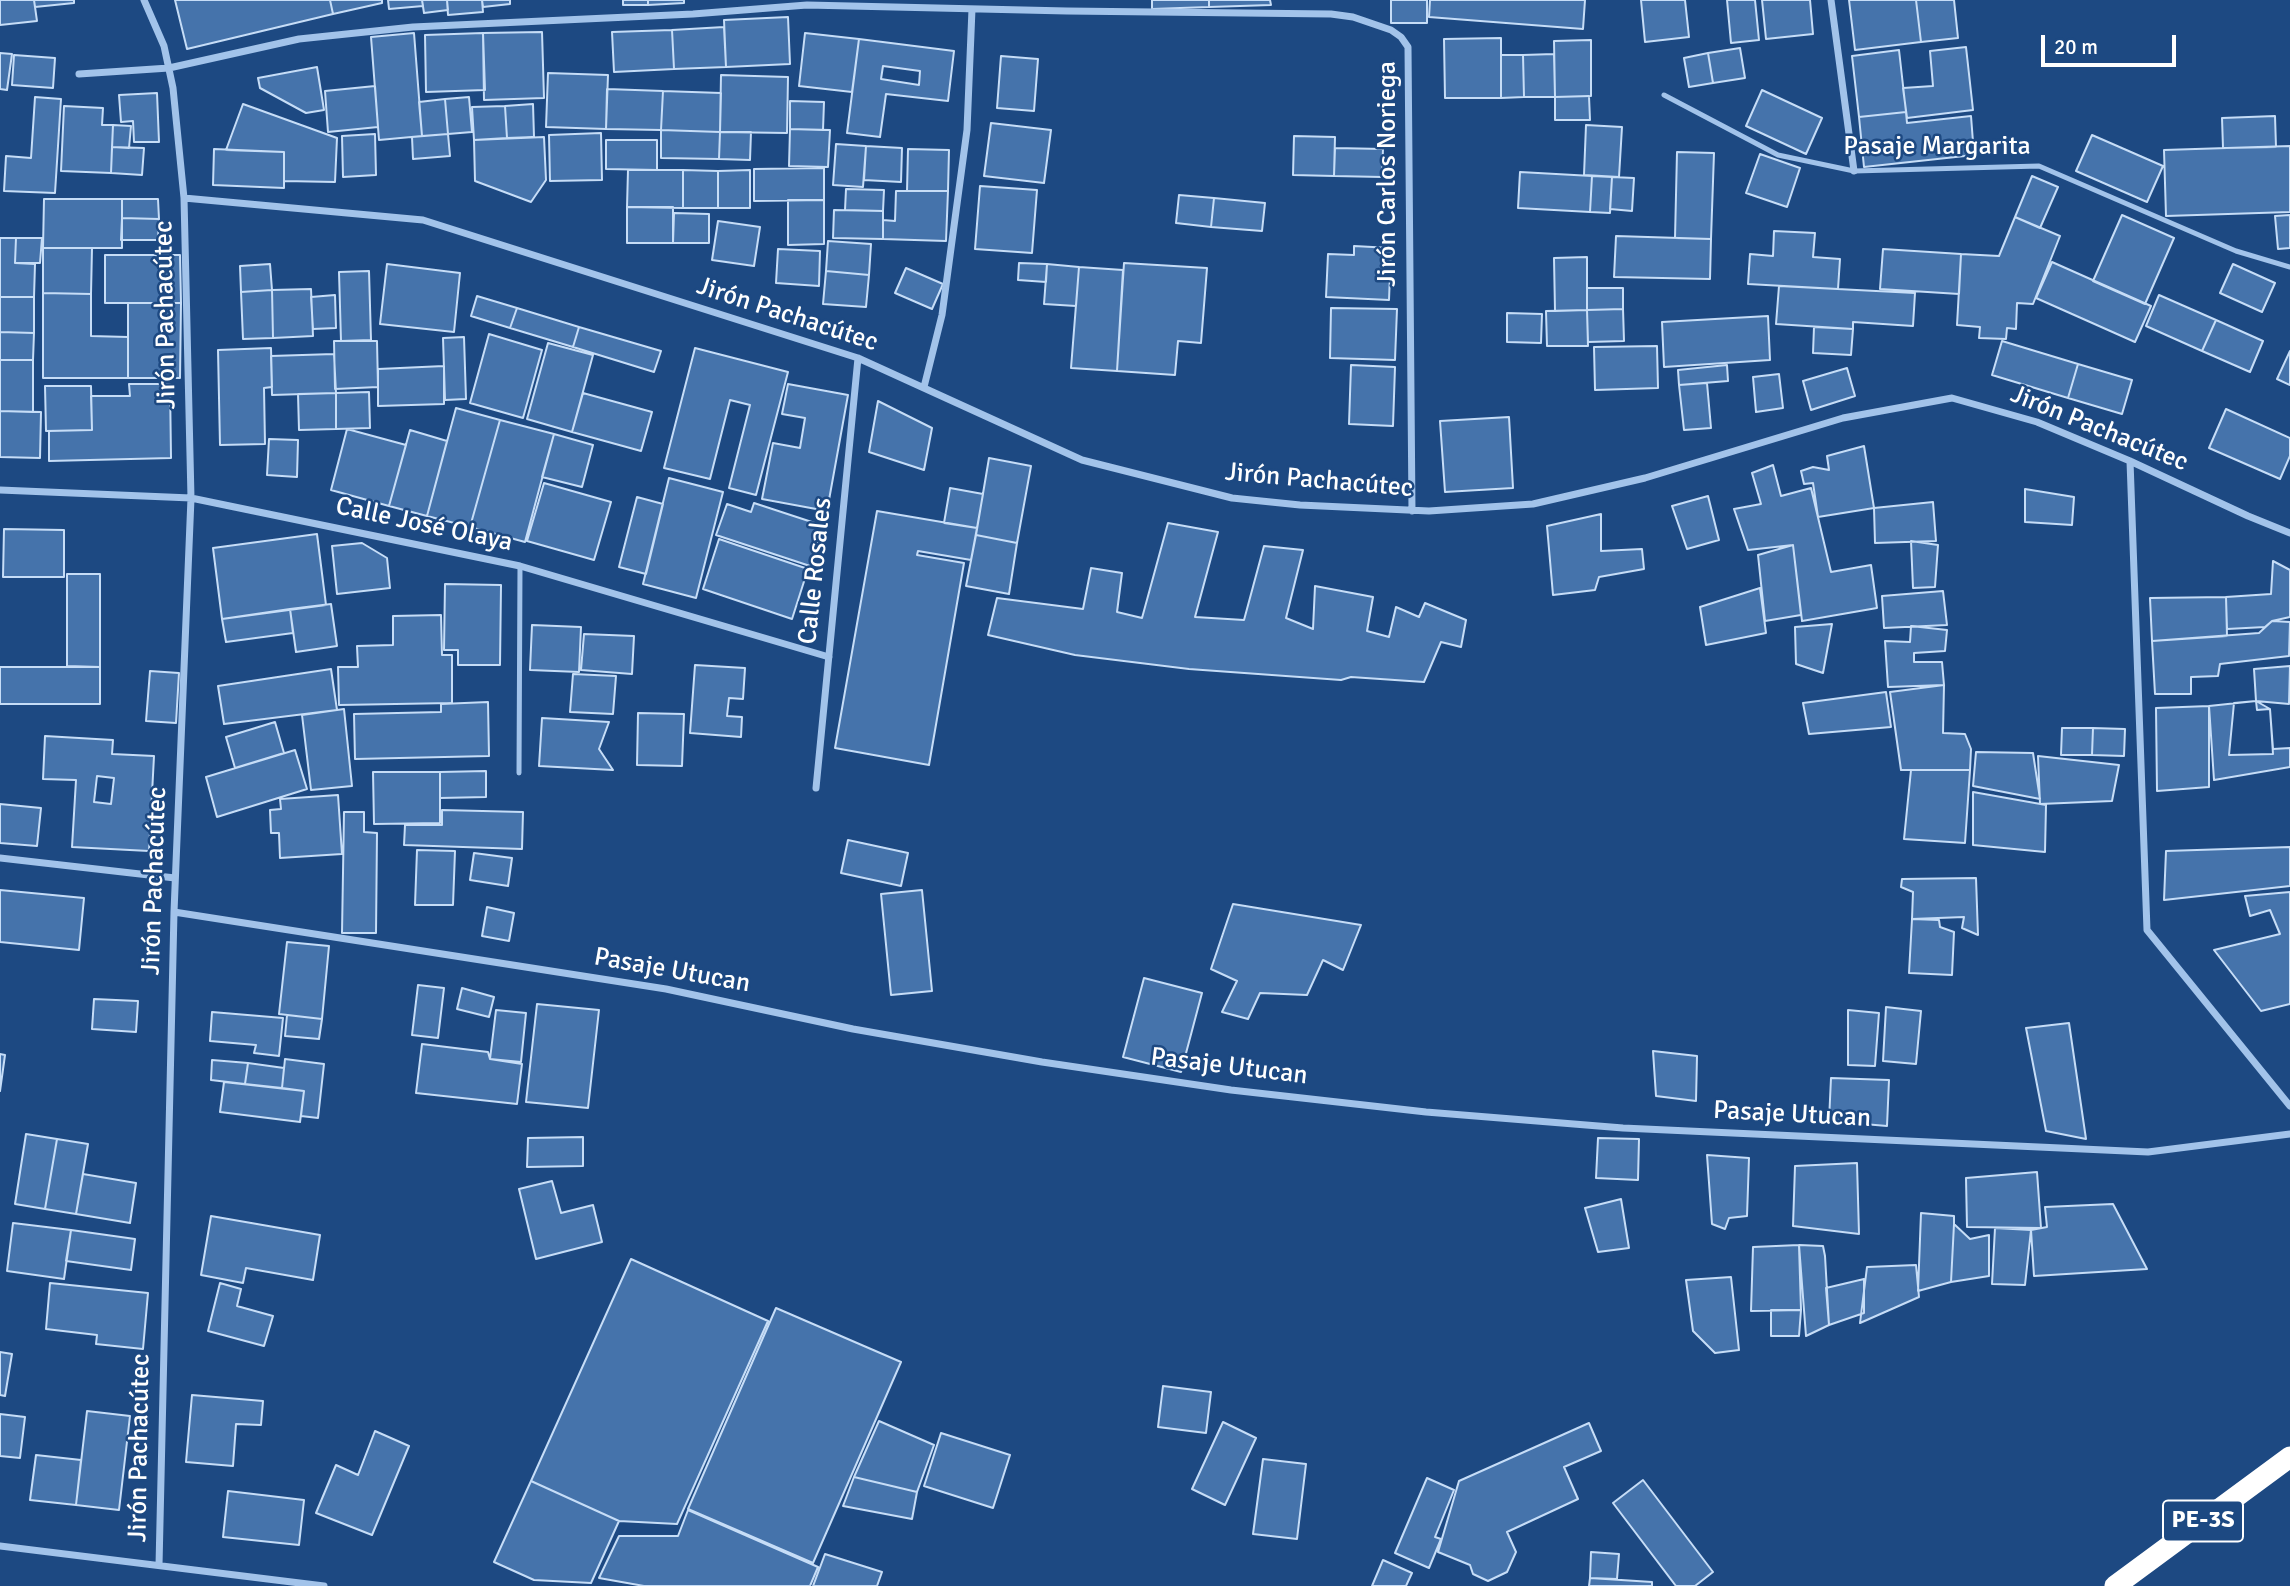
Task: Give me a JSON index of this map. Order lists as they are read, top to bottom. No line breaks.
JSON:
{"streets":{"highway":["PE-3S"],"street":["Jirón Carlos Noriega","Jirón Pachacútec","Calle José Olaya","Calle Rosales","Pasaje Utucan"],"lane":["Pasaje Margarita"]},"crossings":[["Jirón Carlos Noriega","Jirón Pachacútec"],["Jirón Pachacútec","Calle José Olaya"],["Jirón Pachacútec","Calle Rosales"],["Jirón Pachacútec","Pasaje Utucan"],["Calle José Olaya","Calle Rosales"]],"scale_bar":"20 m"}
